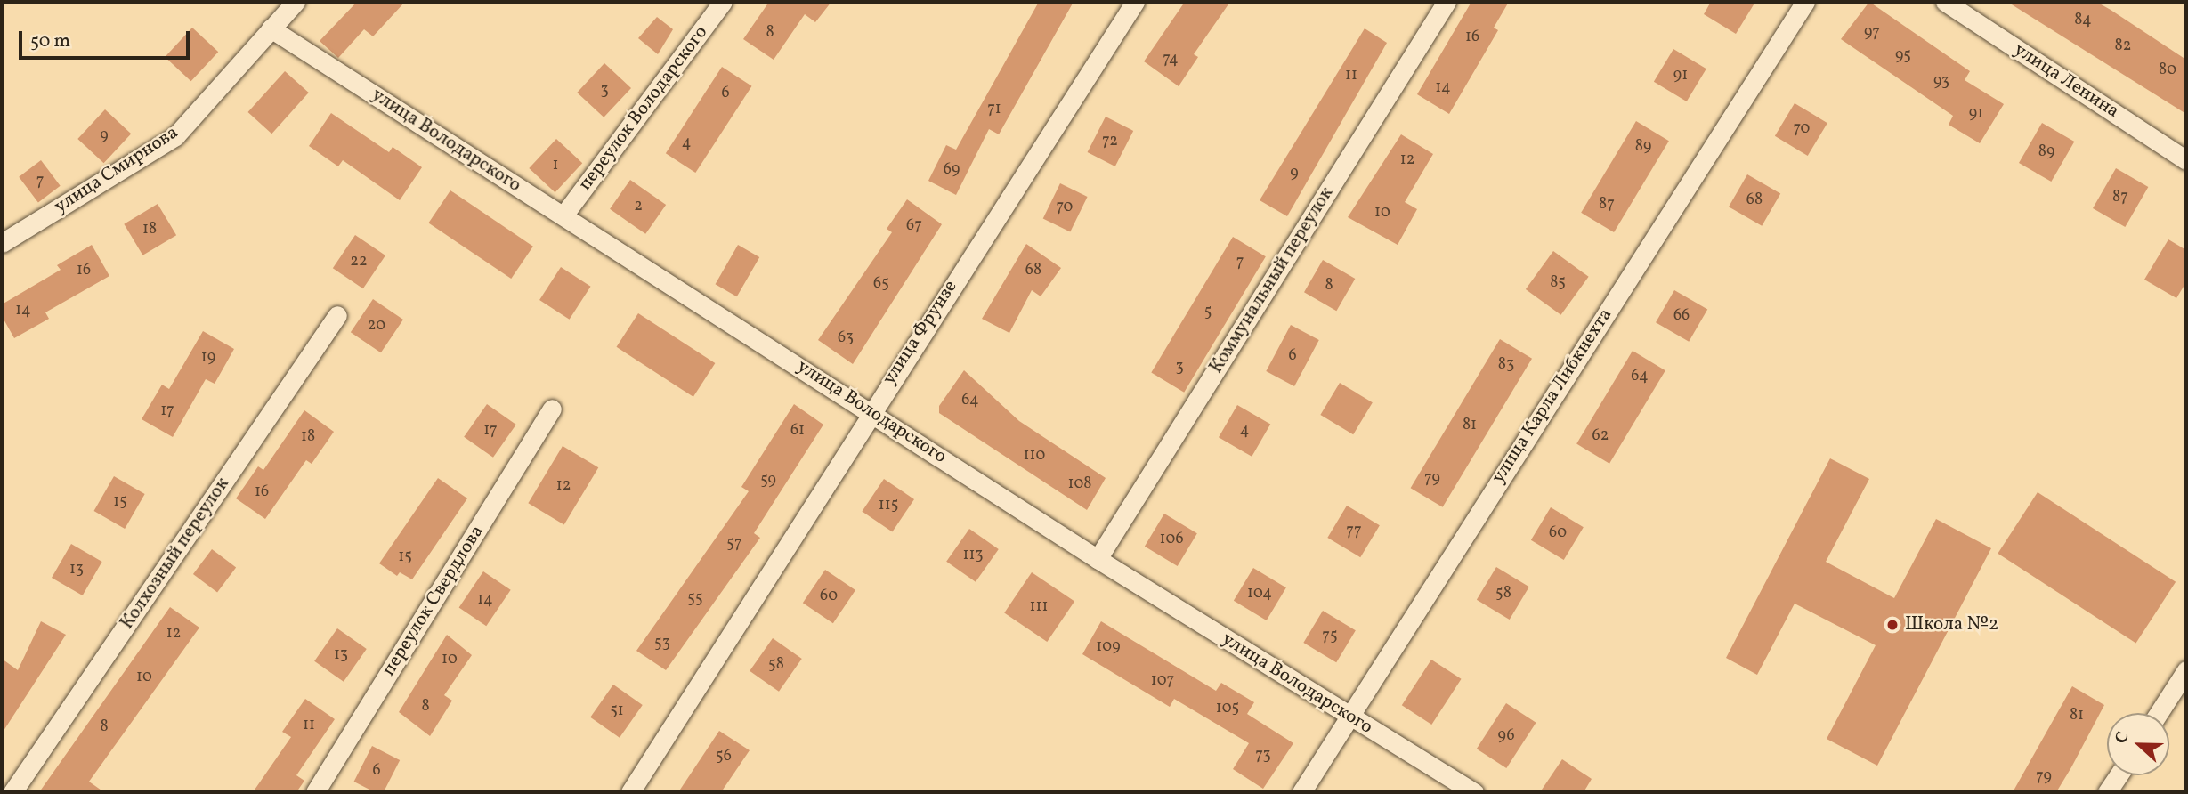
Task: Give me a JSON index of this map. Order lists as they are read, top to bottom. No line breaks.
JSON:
{"streets":{"street":["улица Ленина","переулок Володарского","улица Володарского","улица Смирнова","Коммунальный переулок","улица Фрунзе","улица Карла Либкнехта","Колхозный переулок","переулок Свердлова"]},"crossings":[["переулок Володарского","улица Володарского"],["улица Володарского","улица Смирнова"],["улица Володарского","Коммунальный переулок"],["улица Володарского","улица Фрунзе"],["улица Володарского","улица Карла Либкнехта"]],"places":["Школа №2"],"house_numbers":["84","8","97","16","82","95","74","80","11","91","93","14","3","6","71","91","70","9","72","4","89","89","12","1","69","9","7","87","68","87","2","70","10","67","18","22","7","16","68","85","65","8","14","5","66","20","63","6","19","83","3","64","64","17","81","17","61","4","62","18","110","79","59","108","12","16","15","115","77","60","106","57","113","15","13","104","58","60","55","14","111","12","75","53","109","13","10","58","10","107","8","105","51","81","11","8","96","73","56","6","79"],"scale_bar":"50 m","north":"left"}
